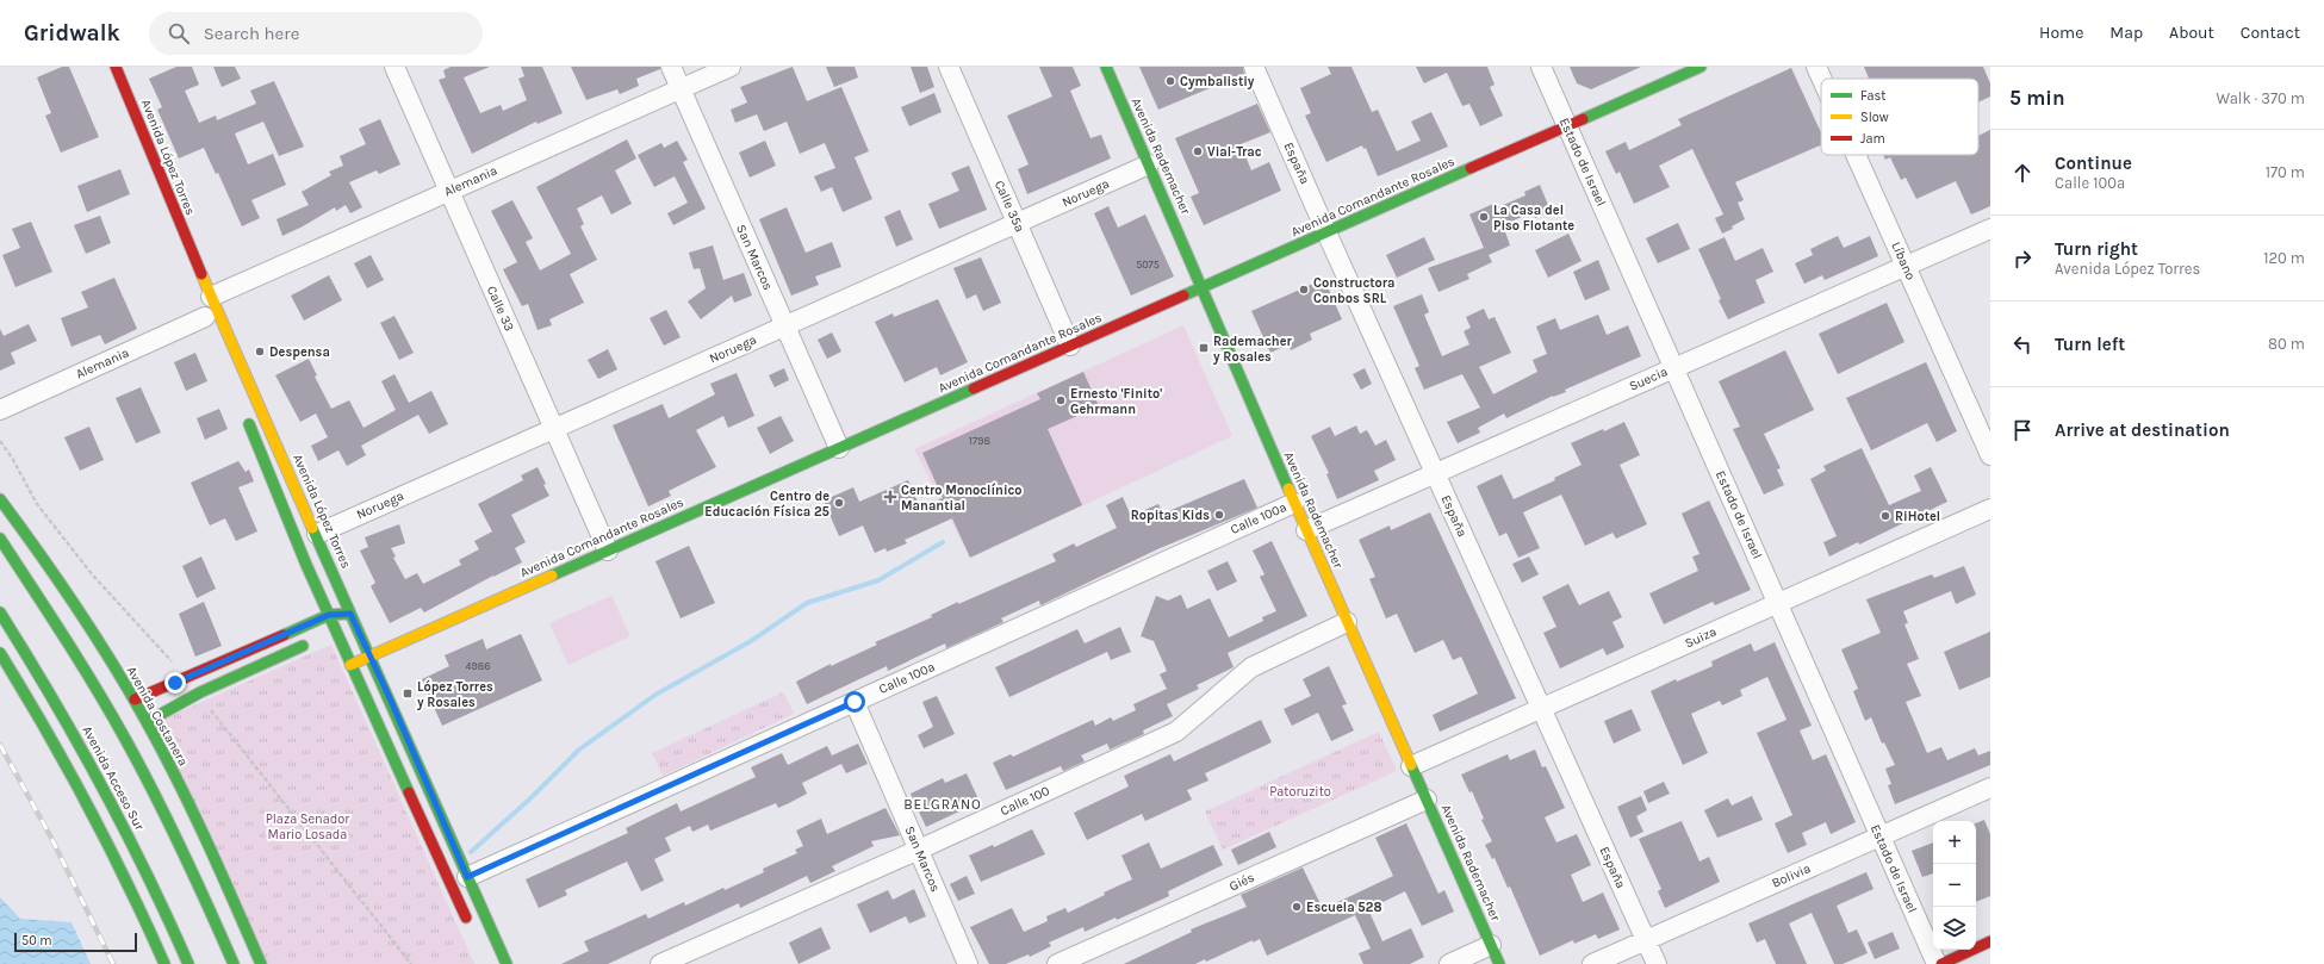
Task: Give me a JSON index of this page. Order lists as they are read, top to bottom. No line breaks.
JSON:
{"streets":{"main road":["Avenida Rademacher","Avenida López Torres","Avenida Comandante Rosales","Avenida Costanera","Avenida Acceso Sur"],"street":["Estado de Israel","España","Alemania","Noruega","Calle 35a","San Marcos","Líbano","Calle 33","Suecia","Calle 100a","Suiza","Calle 100","Bolivia","Giés"]},"crossings":[["Avenida Rademacher","Noruega"],["Avenida Rademacher","Avenida Comandante Rosales"],["Avenida Rademacher","Suecia"],["Avenida Rademacher","Calle 100a"],["Avenida Rademacher","Suiza"],["Avenida Rademacher","Calle 100"],["Avenida Rademacher","Giés"],["Avenida López Torres","Alemania"],["Avenida López Torres","Noruega"],["Avenida López Torres","Avenida Comandante Rosales"],["Avenida López Torres","Calle 100a"],["Estado de Israel","Avenida Comandante Rosales"],["Estado de Israel","Suecia"],["Estado de Israel","Suiza"],["Estado de Israel","Bolivia"],["España","Avenida Comandante Rosales"],["España","Suecia"],["España","Suiza"],["España","Bolivia"],["Alemania","San Marcos"],["Alemania","Calle 33"],["Noruega","Calle 35a"],["Noruega","San Marcos"],["Noruega","Calle 33"],["Avenida Comandante Rosales","Calle 35a"],["Avenida Comandante Rosales","San Marcos"],["Avenida Comandante Rosales","Calle 33"],["San Marcos","Calle 100a"],["San Marcos","Calle 100"],["Líbano","Suecia"]],"districts":["BELGRANO"],"parks":["Patoruzito","Plaza Senador Mario Losada"],"places":{"other":["Cymbalistiy","Vial-Trac","La Casa del Piso Flotante","Constructora Conbos SRL","Despensa","Ernesto 'Finito' Gehrmann","Centro de Educación Física 25","Ropitas Kids","RiHotel","Escuela 528"],"transit":["Rademacher y Rosales","López Torres y Rosales"],"health":["Centro Monoclínico Manantial"]},"house_numbers":["5075","1798","4986"],"legend":["Fast","Slow","Jam"],"scale_bar":"50 m","page":{"header":"Gridwalk","search":"Search here","nav":["Home","Map","About","Contact"],"heading":["5 min","Walk · 370 m"],"list":[["Continue","Calle 100a","170 m"],["Turn right","Avenida López Torres","120 m"],["Turn left","80 m"],"Arrive at destination"],"map_buttons":["+","−"],"scale":"50 m"}}
